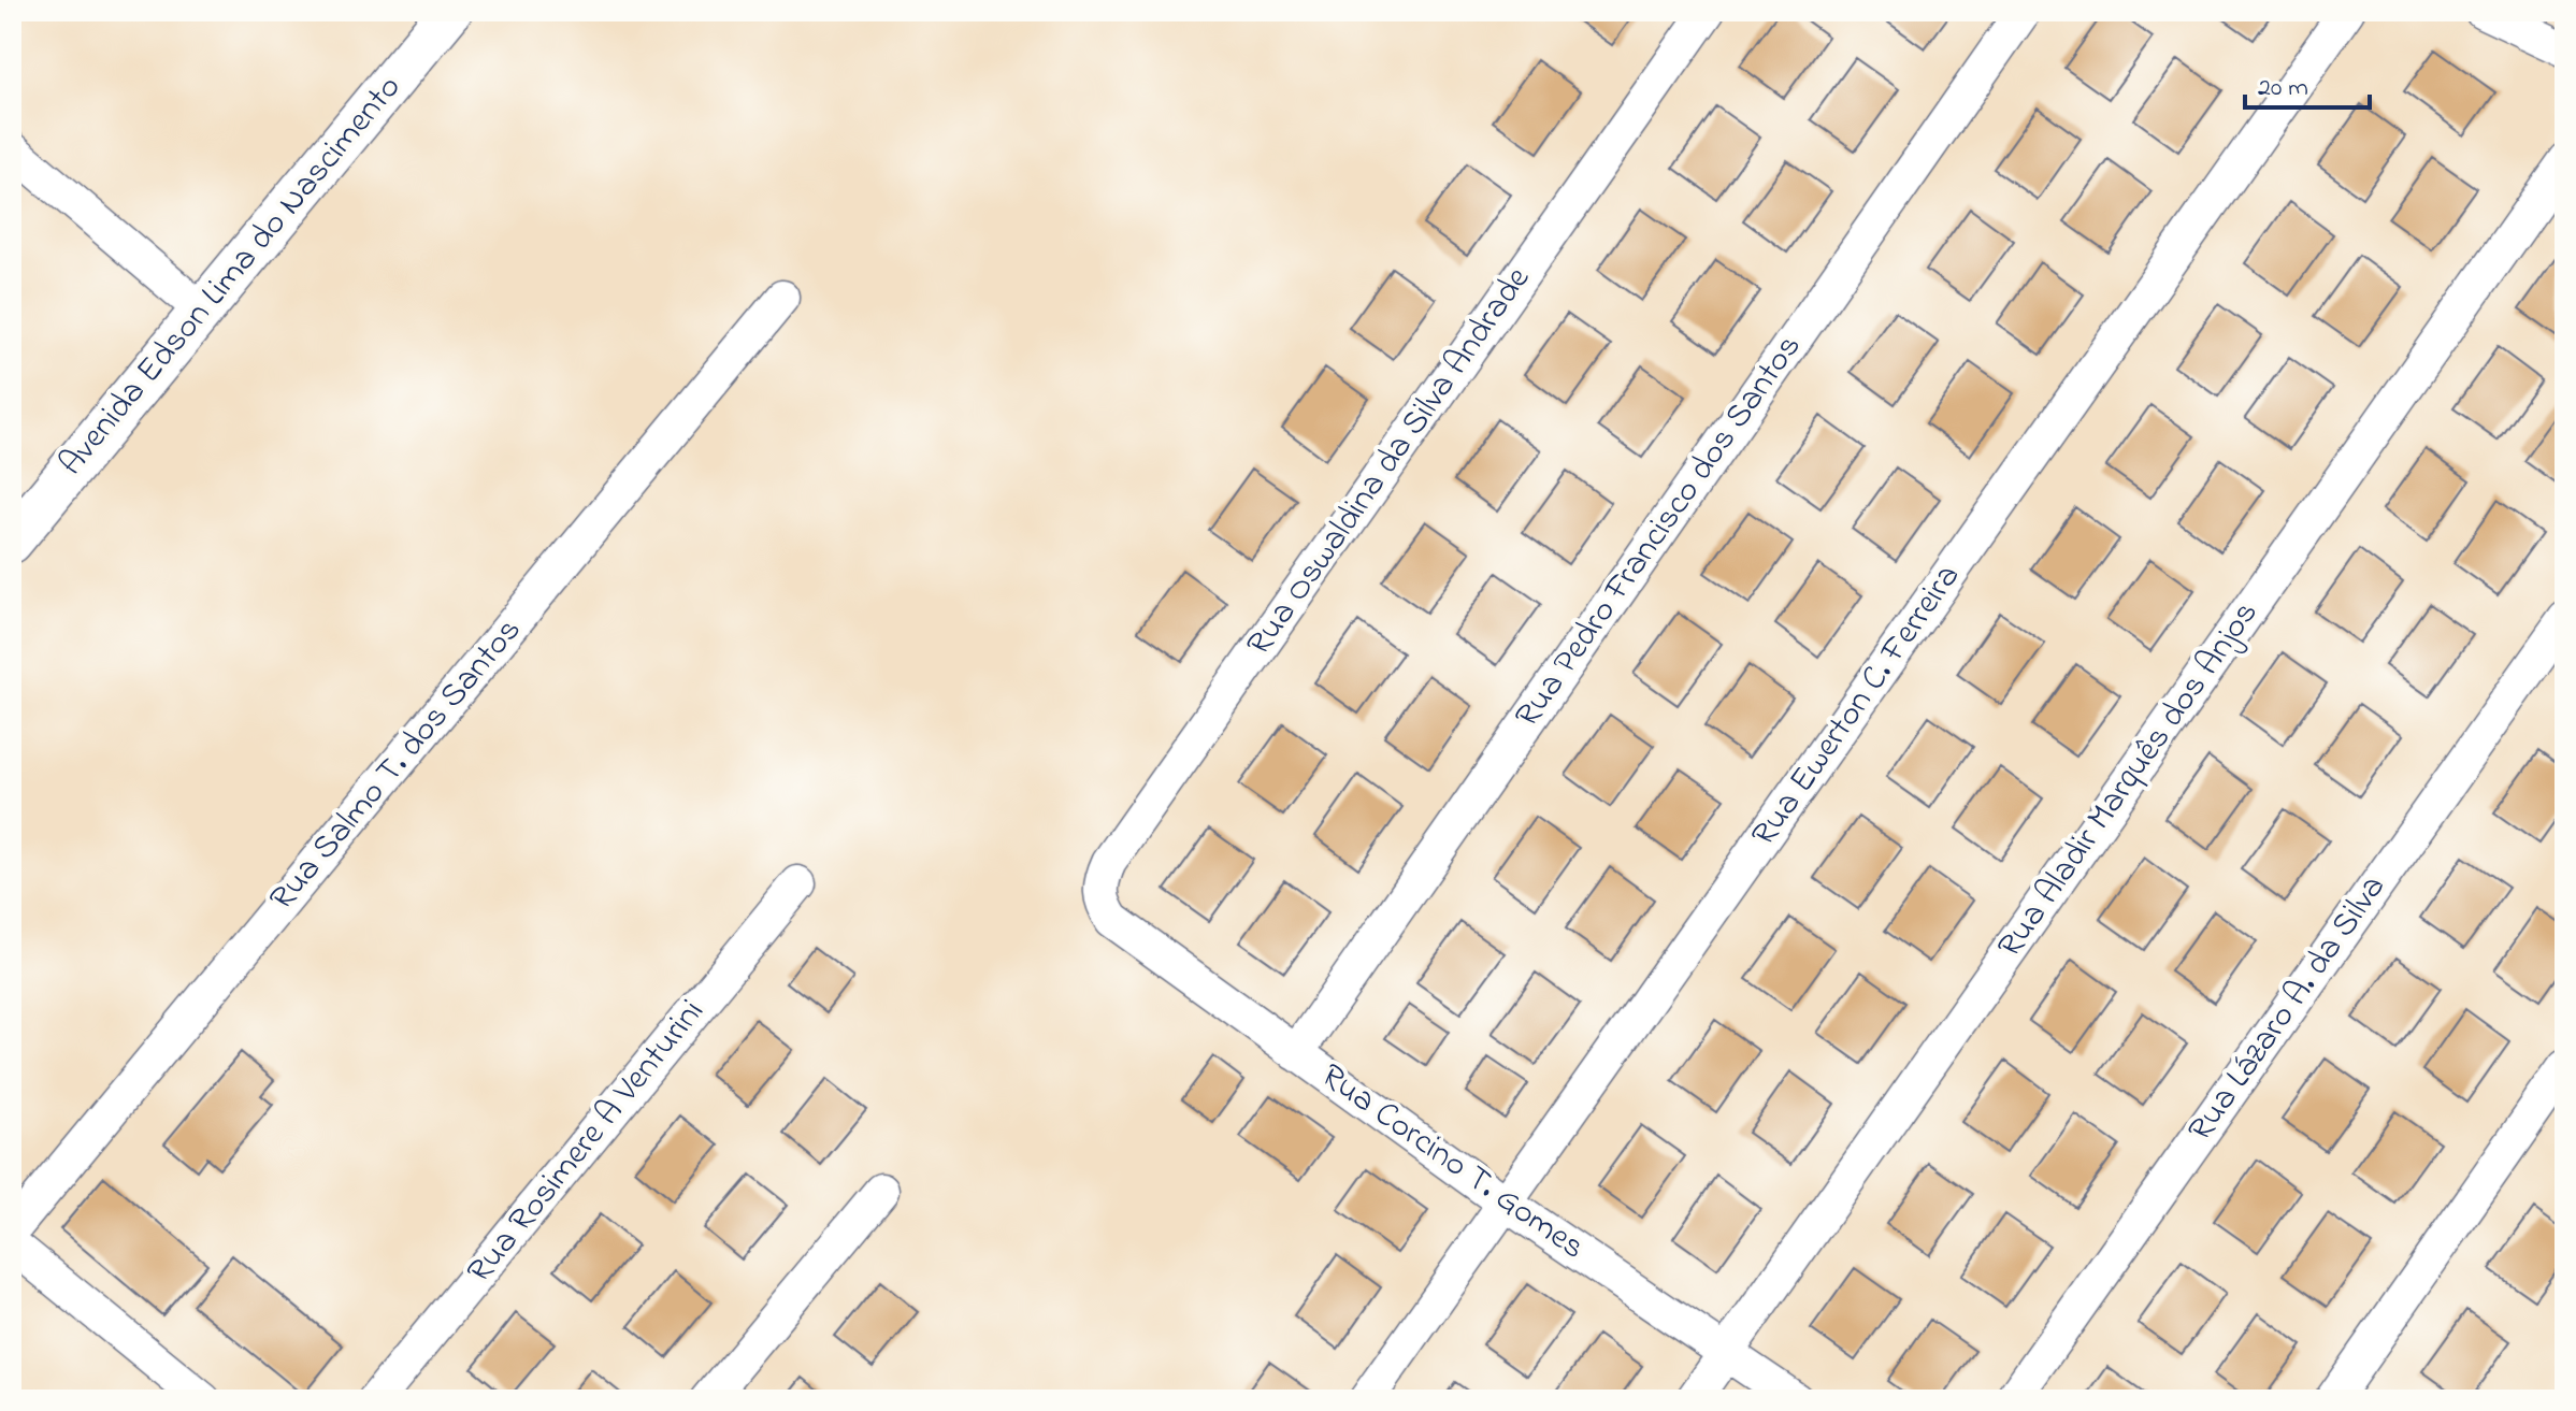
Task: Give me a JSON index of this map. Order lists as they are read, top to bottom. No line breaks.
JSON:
{"streets":{"street":["Avenida Edson Lima do Nascimento","Rua Oswaldina da Silva Andrade","Rua Pedro Francisco dos Santos","Rua Ewerton C. Ferreira","Rua Salmo T. dos Santos","Rua Aladir Marquês dos Anjos","Rua Lázaro A. da Silva","Rua Rosimere A Venturini","Rua Corcino T. Gomes"]},"crossings":[["Rua Oswaldina da Silva Andrade","Rua Corcino T. Gomes"],["Rua Pedro Francisco dos Santos","Rua Corcino T. Gomes"],["Rua Ewerton C. Ferreira","Rua Corcino T. Gomes"],["Rua Aladir Marquês dos Anjos","Rua Corcino T. Gomes"]],"scale_bar":"20 m"}
